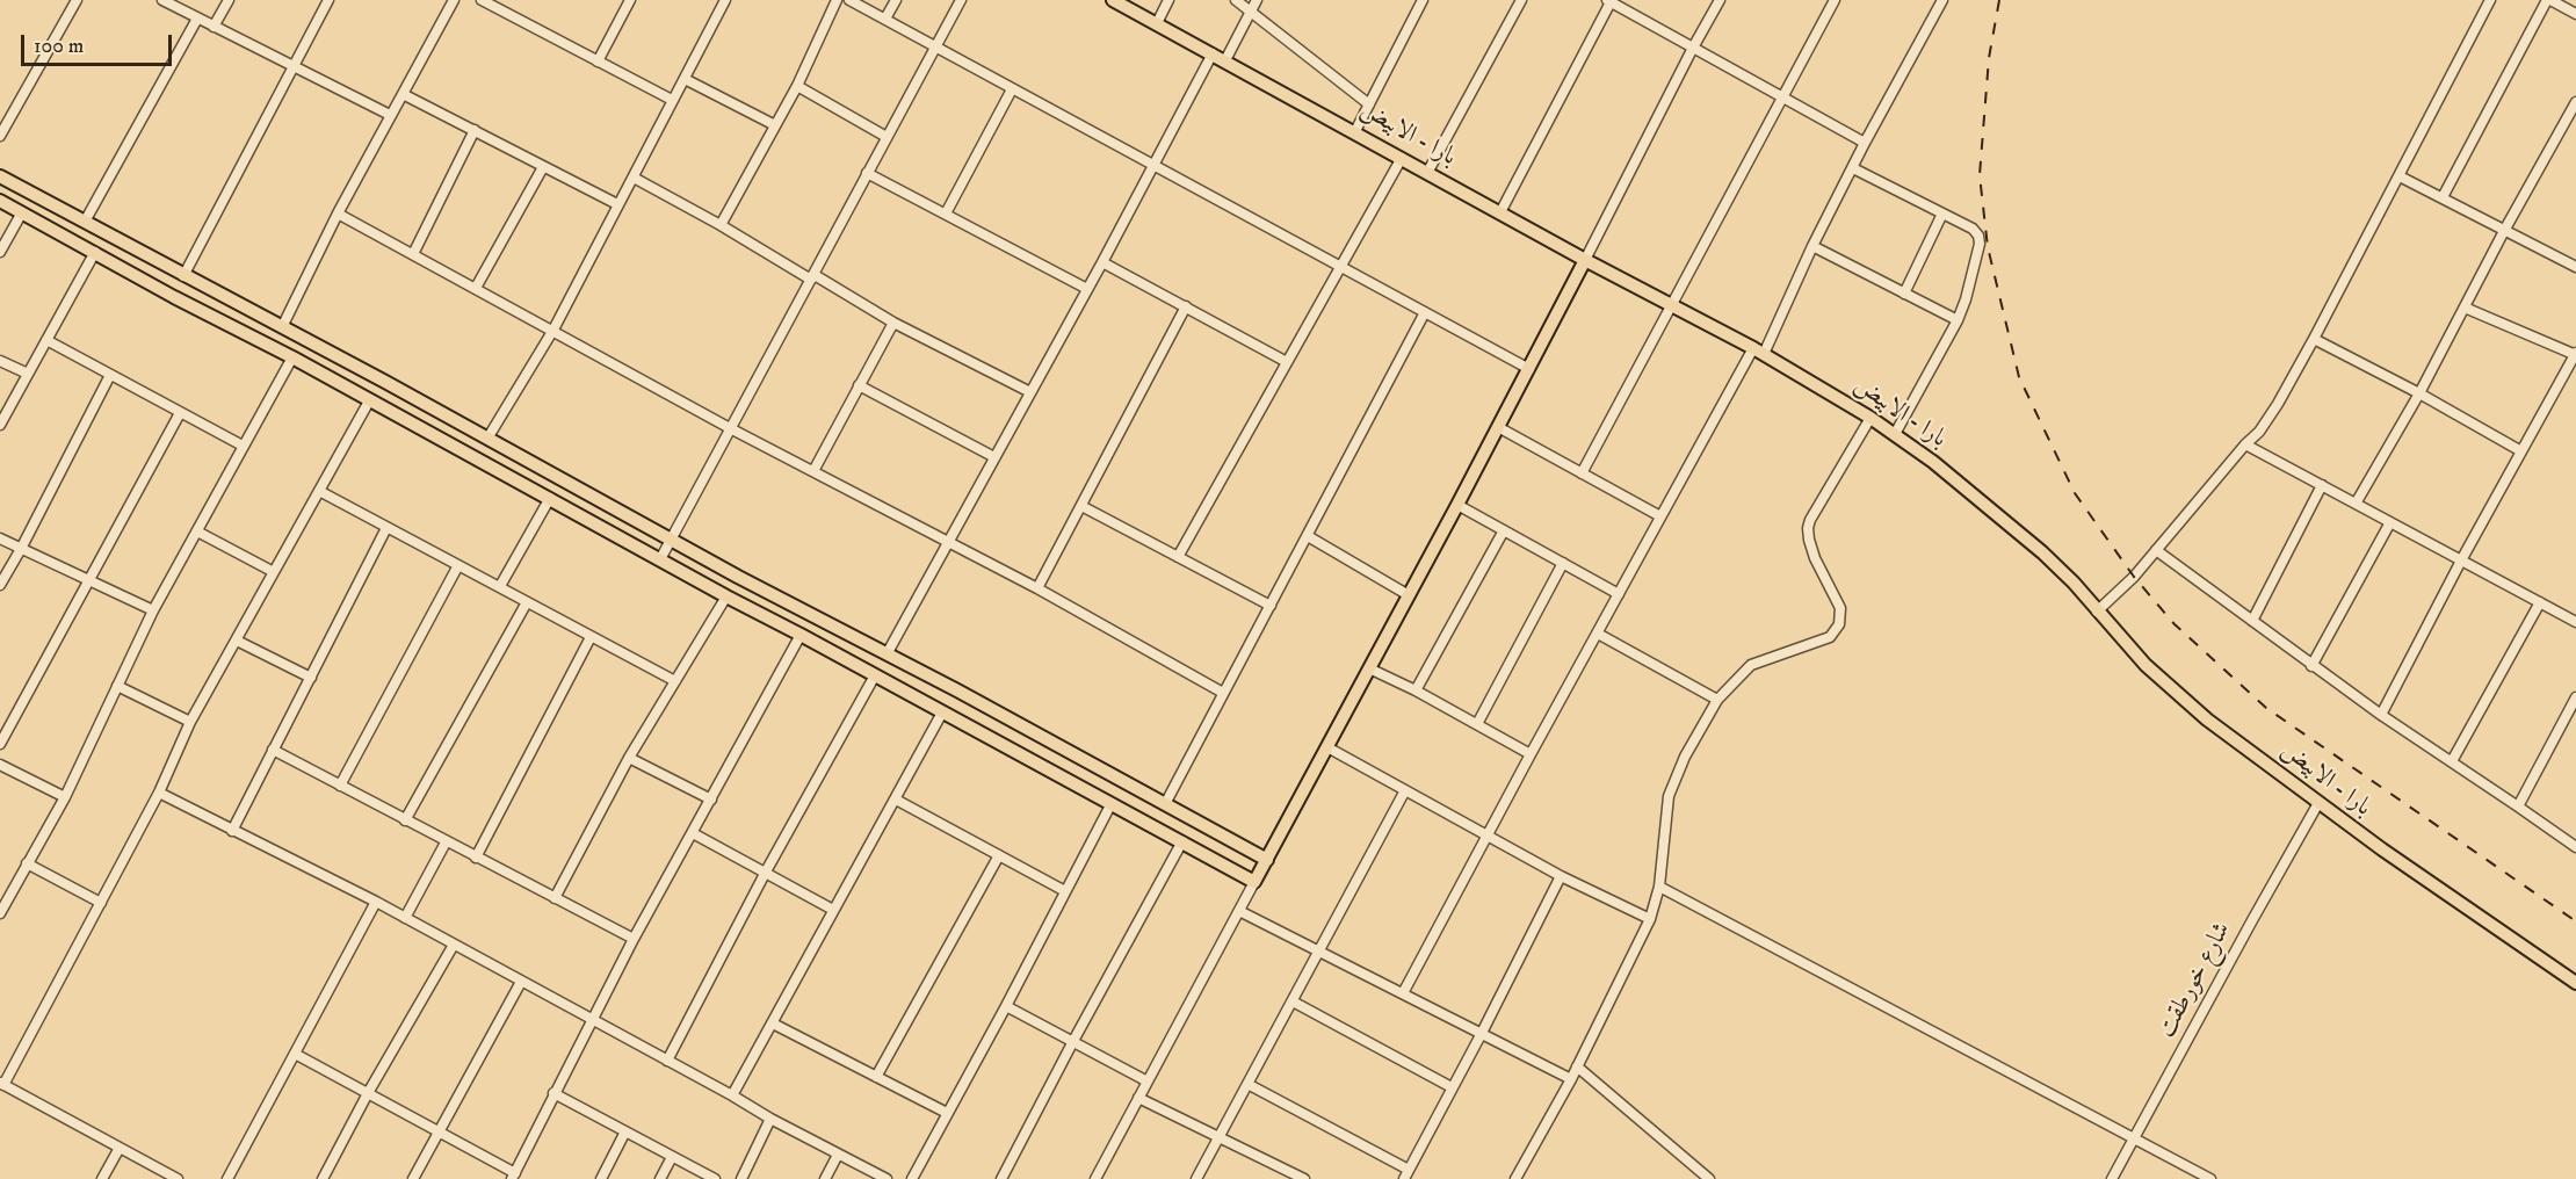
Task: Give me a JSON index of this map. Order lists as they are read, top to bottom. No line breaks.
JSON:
{"streets":{"main road":["بارا - الابيض"],"street":["شارع خورطقت"]},"crossings":[["بارا - الابيض","شارع خورطقت"]],"scale_bar":"100 m"}
